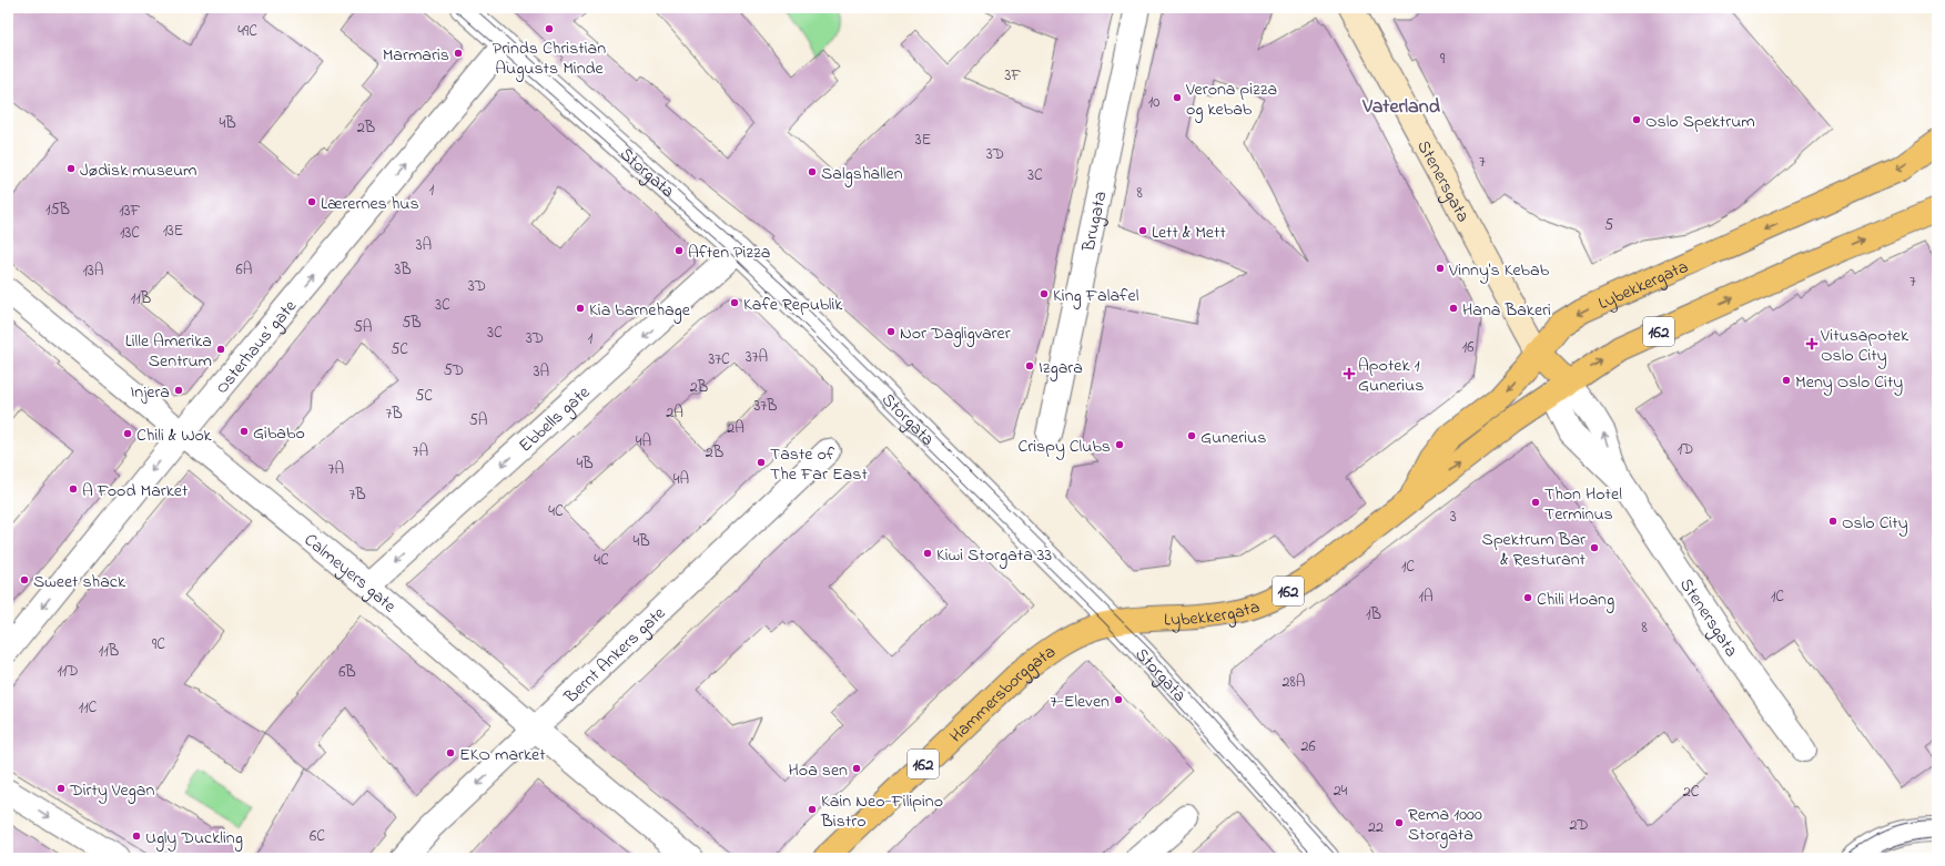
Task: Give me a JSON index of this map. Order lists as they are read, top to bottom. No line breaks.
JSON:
{"streets":{"highway":["Lybekkergata","162","Hammersborggata"],"street":["Storgata","Stenersgata","Brugata","Osterhaus’ gate","Ebbells gate","Calmeyers gate","Bernt Ankers gate"]},"crossings":[["Storgata","Lybekkergata"],["Storgata","Osterhaus’ gate"],["Storgata","Ebbells gate"],["Storgata","Hammersborggata"],["Stenersgata","Lybekkergata"],["Lybekkergata","Hammersborggata"],["Osterhaus’ gate","Calmeyers gate"],["Ebbells gate","Calmeyers gate"],["Calmeyers gate","Bernt Ankers gate"]],"one_way":["Ebbells gate"],"districts":["Vaterland"],"places":{"other":["Prinds Christian Augusts Minde","Marmaris","Verona pizza og kebab","Oslo Spektrum","Jødisk museum","Salgshallen","Lærernes hus","Lett & Mett","Aften Pizza","Vinny's Kebab","King Falafel","Kafe Republik","Kia barnehage","Hana Bakeri","Nor Dagligvarer","Lille Amerika Sentrum","Izgara","Meny Oslo City","Injera","Gibabo","Chili & Wok","Gunerius","Crispy Clubs","Taste of The Far East","A Food Market","Thon Hotel Terminus","Oslo City","Spektrum Bar & Resturant","Kiwi Storgata 33","Sweet shack","Chili Hoang","7-Eleven","EKO market","Hoa sen","Dirty Vegan","Kain Neo-Filipino Bistro","Rema 1000 Storgata","Ugly Duckling"],"health":["Vitusapotek Oslo City","Apotek 1 Gunerius"]},"house_numbers":["49C","9","3F","10","4B","2B","3E","3D","7","3C","1","8","15B","13F","5","13E","13C","3A","6A","3B","13A","7","3D","11B","3C","5B","5A","3C","3D","1","16","5C","37A","37C","5D","3A","2B","5C","37B","2A","7B","5A","2A","4A","1D","7A","2B","4B","7A","4A","7B","4C","3","4B","4C","1C","1A","1C","1B","8","9C","11B","11D","6B","28A","11C","26","24","2C","2D","22","6C"]}
